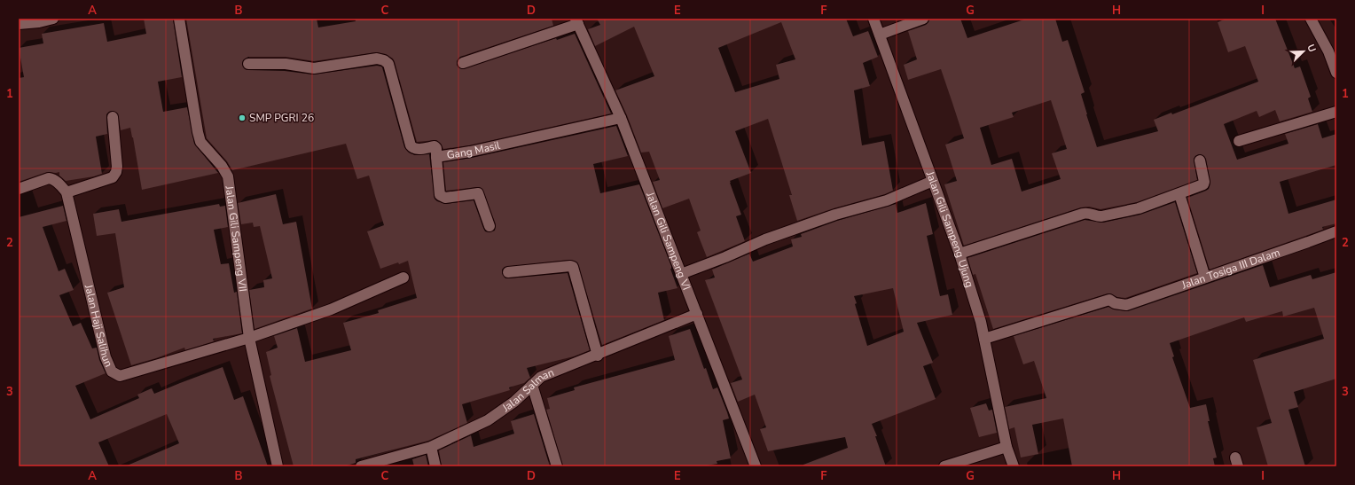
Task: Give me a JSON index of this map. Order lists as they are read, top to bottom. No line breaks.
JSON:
{"streets":{"street":["Gang Masil","Jalan Gili Sampeng Ujung","Jalan Gili Sampeng VII","Jalan Gili Sampeng VI","Jalan Tosiga III Dalam","Jalan Haji Salihun","Jalan Salman"]},"crossings":[["Gang Masil","Jalan Gili Sampeng VI"],["Jalan Gili Sampeng Ujung","Jalan Tosiga III Dalam"],["Jalan Gili Sampeng VII","Jalan Haji Salihun"],["Jalan Gili Sampeng VI","Jalan Salman"]],"places":["SMP PGRI 26"],"north":"top right","grid":{"columns":["A","B","C","D","E","F","G","H","I"],"rows":["1","2","3"]}}
